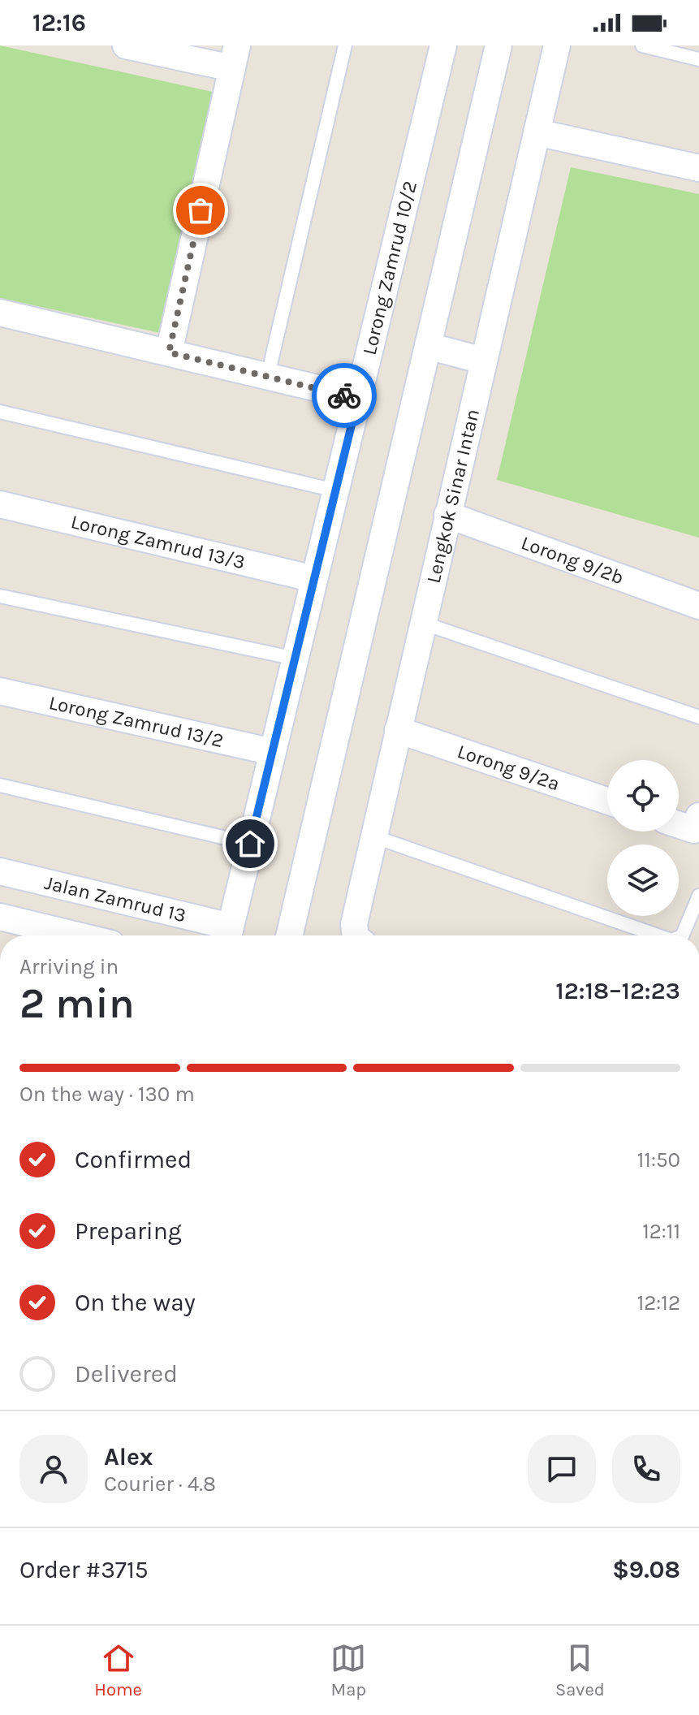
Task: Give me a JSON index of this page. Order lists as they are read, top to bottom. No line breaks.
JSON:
{"streets":{"street":["Lorong Zamrud 10/2","Lengkok Sinar Intan","Lorong Zamrud 13/3","Lorong 9/2b","Lorong Zamrud 13/2","Lorong 9/2a","Jalan Zamrud 13"]},"crossings":[["Lorong Zamrud 10/2","Lorong Zamrud 13/3"],["Lorong Zamrud 10/2","Lorong Zamrud 13/2"],["Lorong Zamrud 10/2","Jalan Zamrud 13"],["Lengkok Sinar Intan","Lorong 9/2b"],["Lengkok Sinar Intan","Lorong 9/2a"]],"page":{"status":"12:16","heading":["2 min","Arriving in","12:18–12:23"],"panel":["Alex","Courier · 4.8","Order #3715","$9.08"],"bar":"On the way · 130 m","list":[["Confirmed","11:50"],["Preparing","12:11"],["On the way","12:12"],"Delivered"],"tabs":["Home","Map","Saved"]}}
